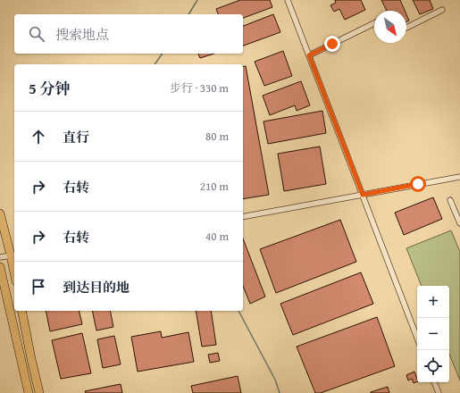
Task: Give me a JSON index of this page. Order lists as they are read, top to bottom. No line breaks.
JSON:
{"north":"bottom right","page":{"search":"搜索地点","heading":["5 分钟","步行 · 330 m"],"list":[["直行","80 m"],["右转","210 m"],["右转","40 m"],"到达目的地"],"map_buttons":["+","−"]}}
